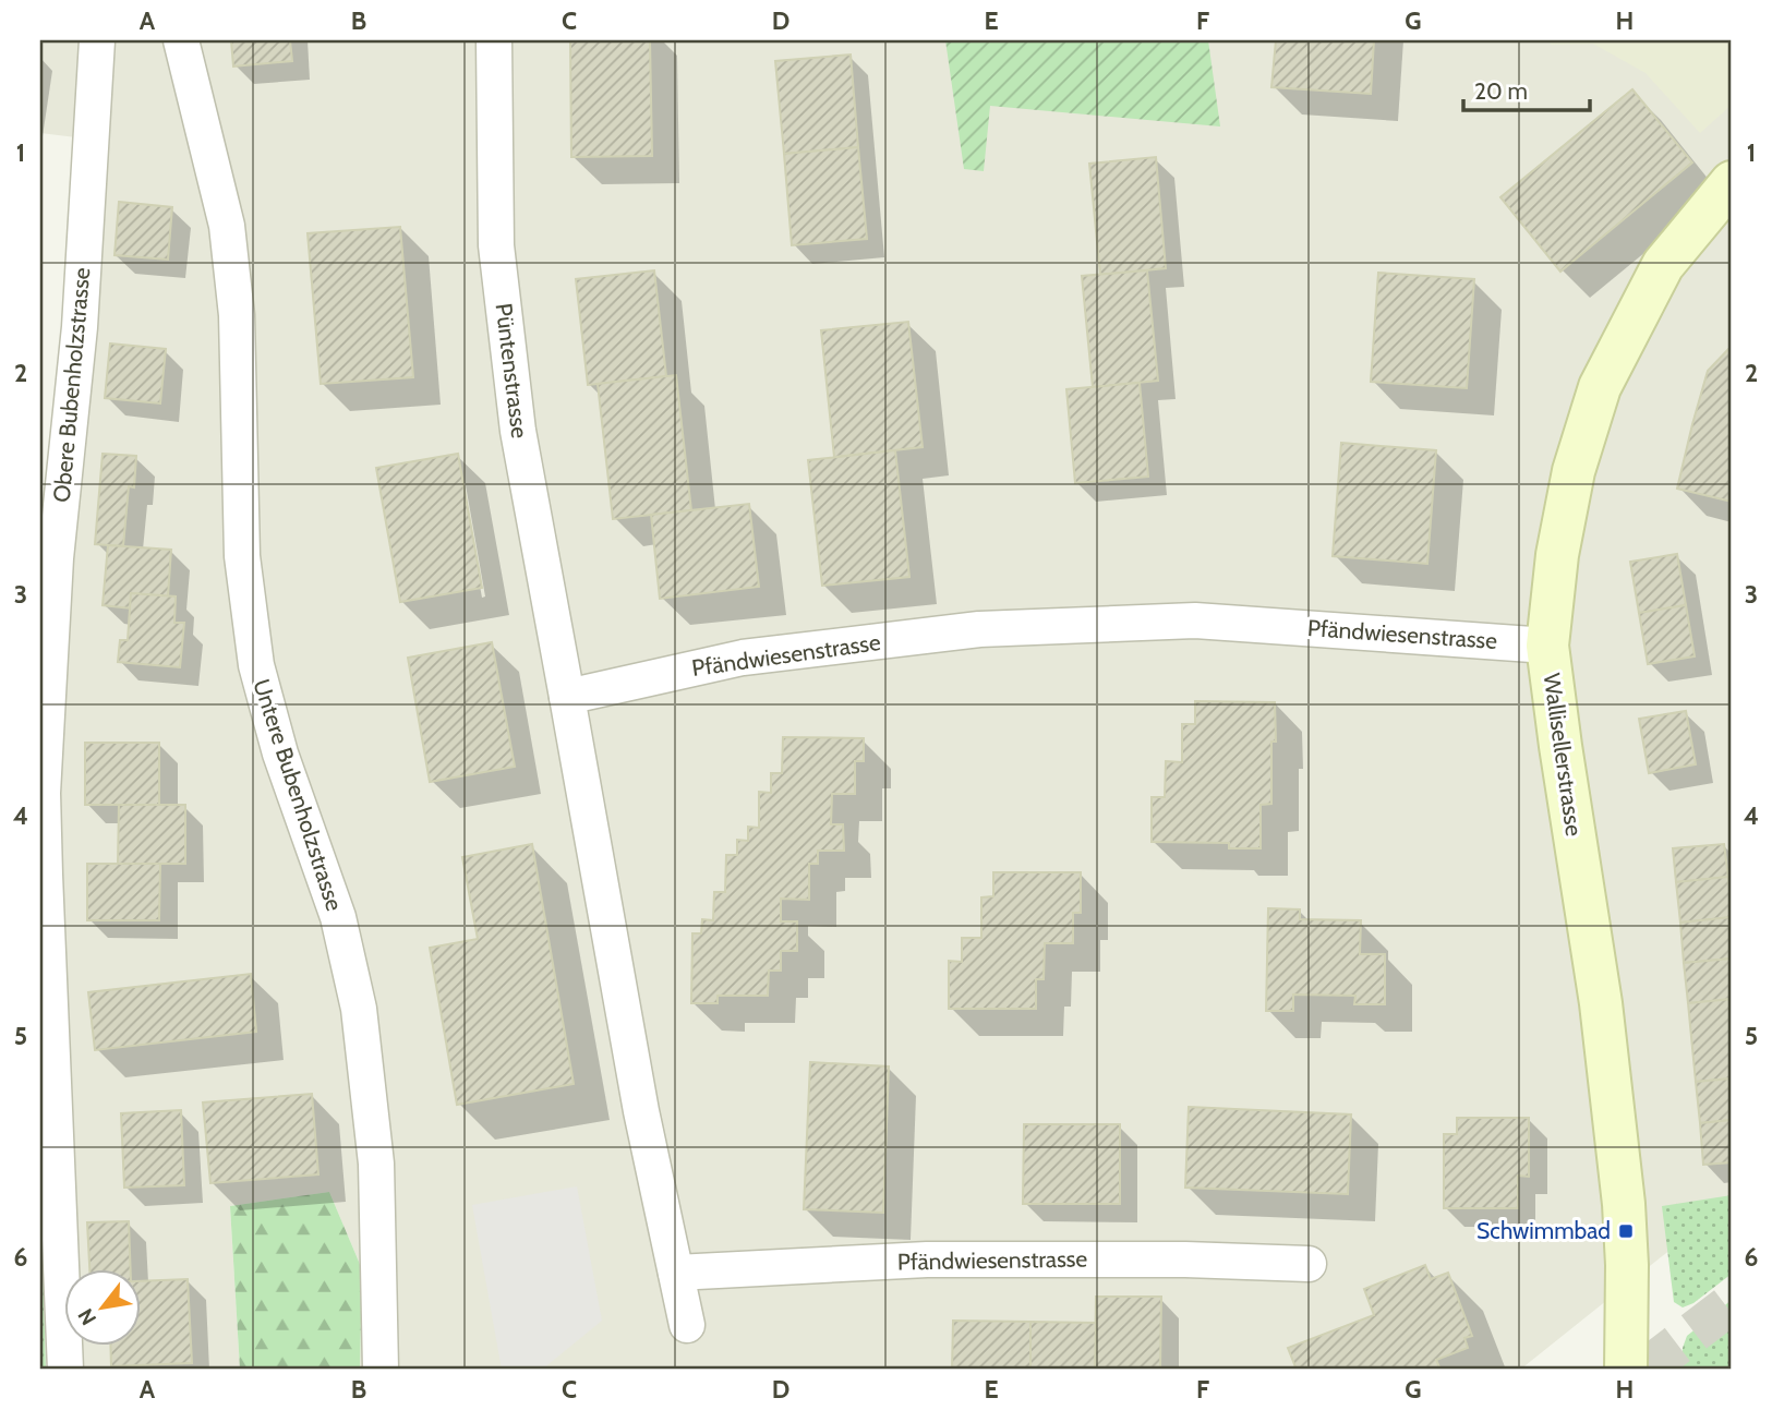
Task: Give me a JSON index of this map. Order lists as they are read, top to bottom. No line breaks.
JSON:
{"streets":{"main road":["Wallisellerstrasse"],"street":["Püntenstrasse","Obere Bubenholzstrasse","Pfändwiesenstrasse","Untere Bubenholzstrasse"]},"crossings":[["Püntenstrasse","Pfändwiesenstrasse"],["Pfändwiesenstrasse","Wallisellerstrasse"]],"places":{"transit":["Schwimmbad"]},"scale_bar":"20 m","north":"bottom left","grid":{"columns":["A","B","C","D","E","F","G","H"],"rows":["1","2","3","4","5","6"]}}
